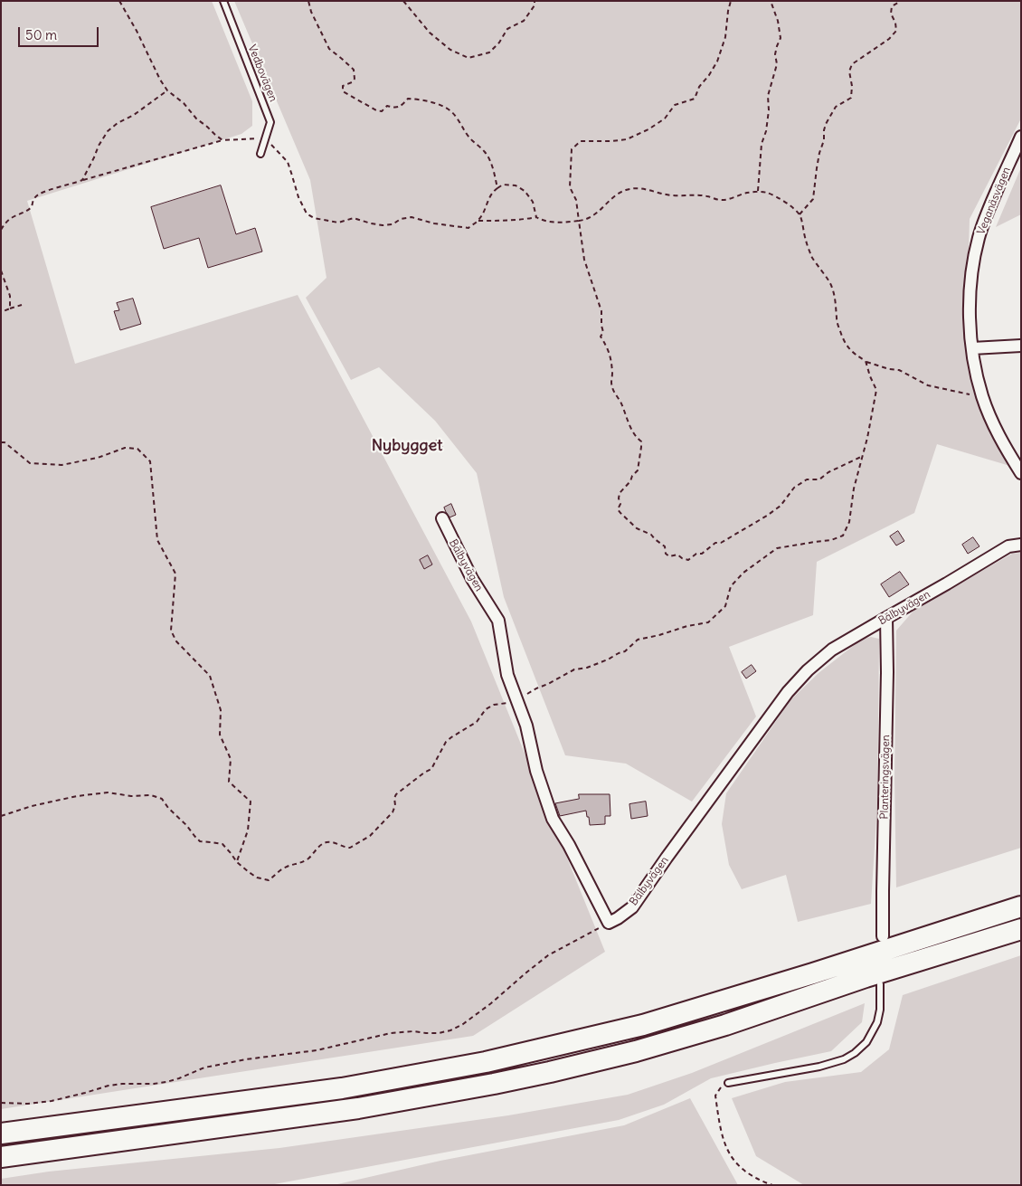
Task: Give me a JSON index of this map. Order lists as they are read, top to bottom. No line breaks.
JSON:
{"streets":{"street":["Veganäsvägen","Bälbyvägen","Planteringsvägen"],"lane":["Vedbovägen"]},"crossings":[["Bälbyvägen","Planteringsvägen"]],"districts":["Nybygget"],"scale_bar":"50 m"}
